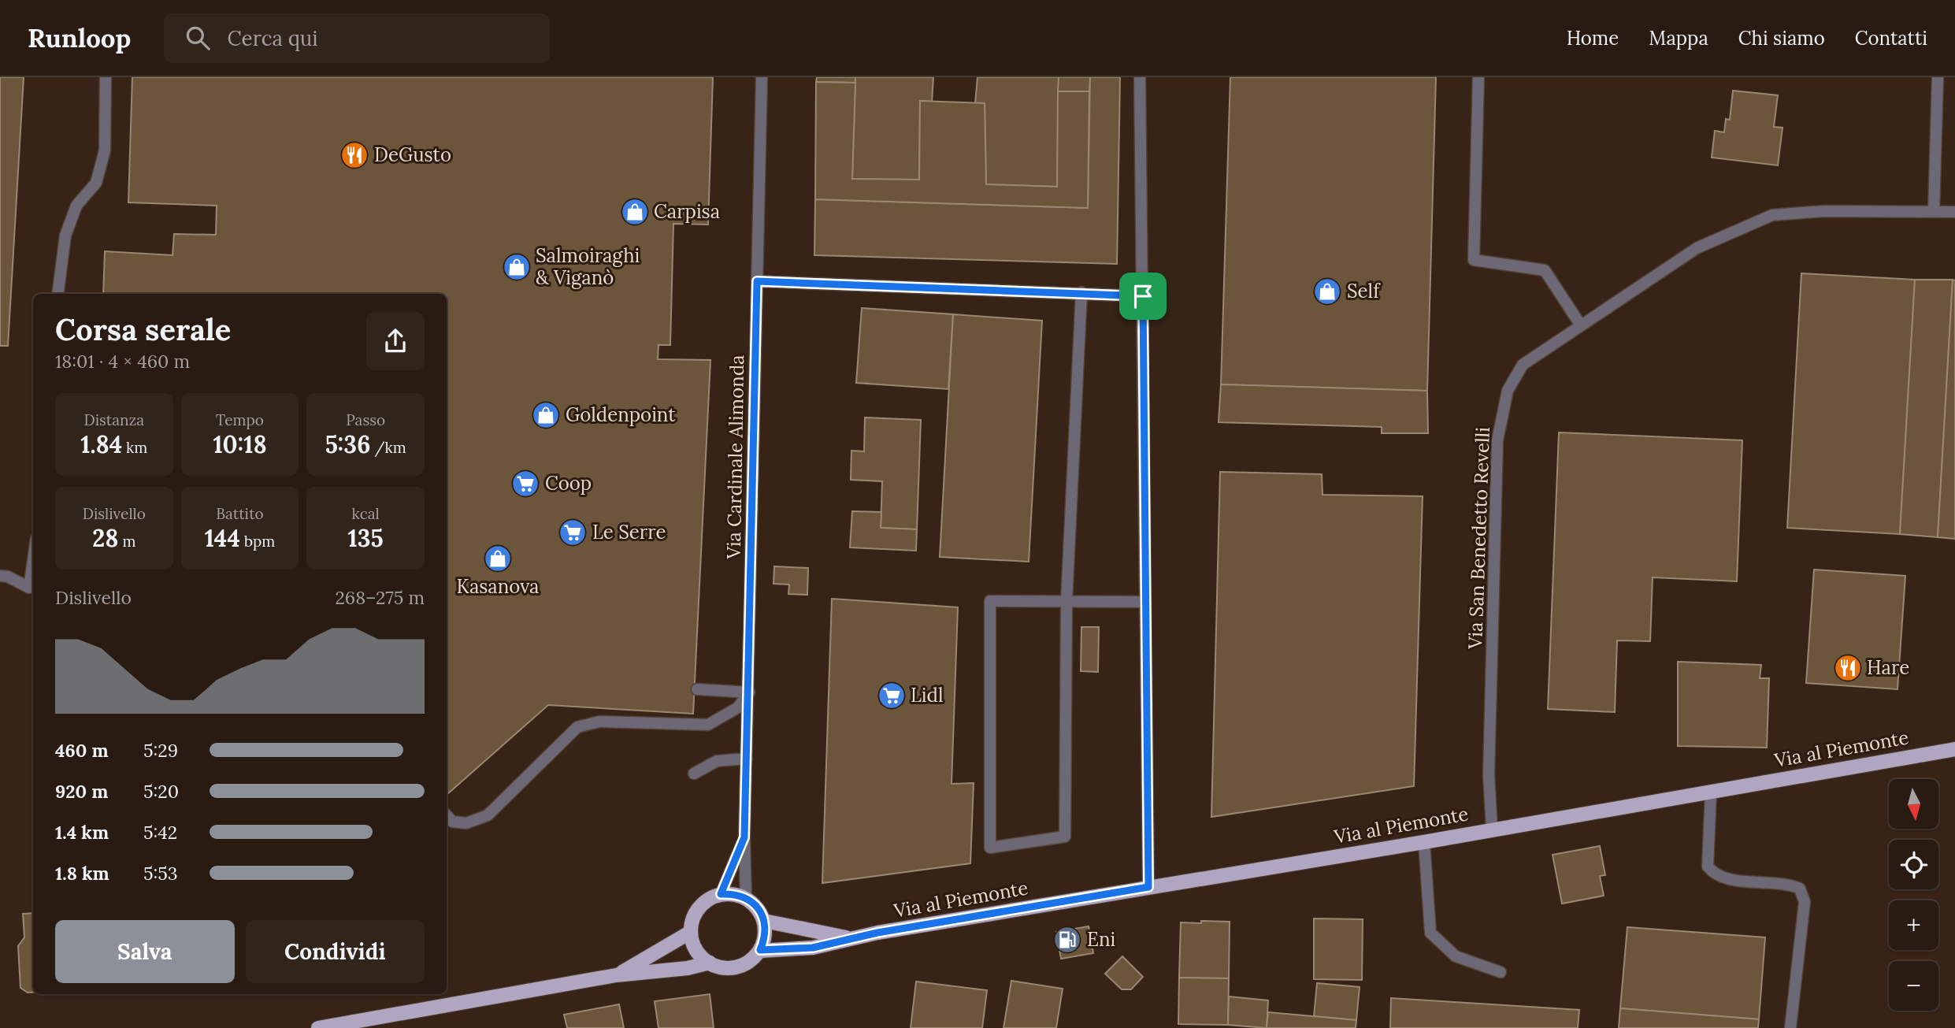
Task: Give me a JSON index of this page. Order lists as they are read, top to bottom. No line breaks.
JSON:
{"streets":{"main road":["Via al Piemonte"],"street":["Via Cardinale Alimonda","Via San Benedetto Revelli"]},"crossings":[["Via Cardinale Alimonda","Via al Piemonte"],["Via San Benedetto Revelli","Via al Piemonte"]],"places":{"restaurant":["DeGusto","Hare"],"shop":["Carpisa","Salmoiraghi & Viganò","Self","Goldenpoint","Kasanova"],"supermarket":["Coop","Le Serre","Lidl"],"fuel station":["Eni"]},"north":"bottom","page":{"header":"Runloop","search":"Cerca qui","nav":["Home","Mappa","Chi siamo","Contatti"],"heading":["Corsa serale","18:01 · 4 × 460 m"],"stats":[["Distanza","1.84 km"],["Tempo","10:18"],["Passo","5:36 /km"],["Dislivello","28 m"],["Battito","144 bpm"],["kcal","135"]],"chart":["Dislivello","268–275 m"],"list":[{"name":"460 m","note":"5:29"},{"name":"920 m","note":"5:20"},{"name":"1.4 km","note":"5:42"},{"name":"1.8 km","note":"5:53"}],"map_buttons":["+","−"],"buttons":["Salva","Condividi"]}}
